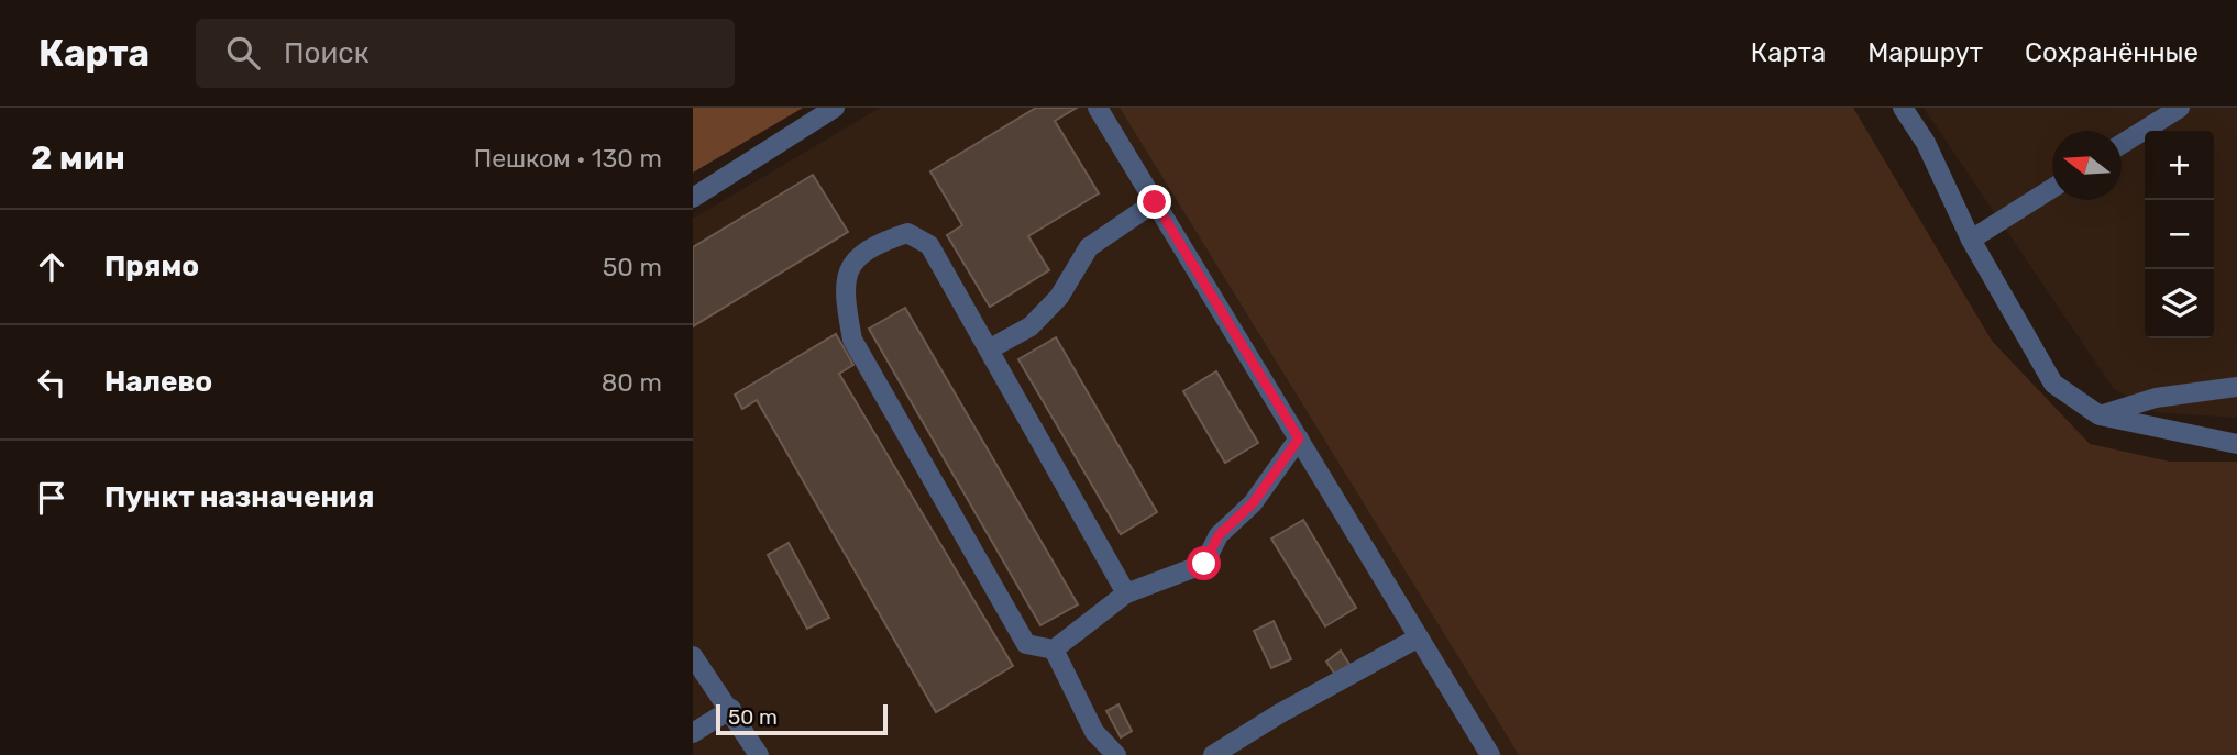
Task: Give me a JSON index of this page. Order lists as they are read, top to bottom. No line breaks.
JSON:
{"scale_bar":"50 m","north":"left","page":{"header":"Карта","search":"Поиск","nav":["Карта","Маршрут","Сохранённые"],"heading":["2 мин","Пешком · 130 m"],"map_buttons":["+","−"],"list":[["Прямо","50 m"],["Налево","80 m"],"Пункт назначения"],"scale":"50 m"}}
